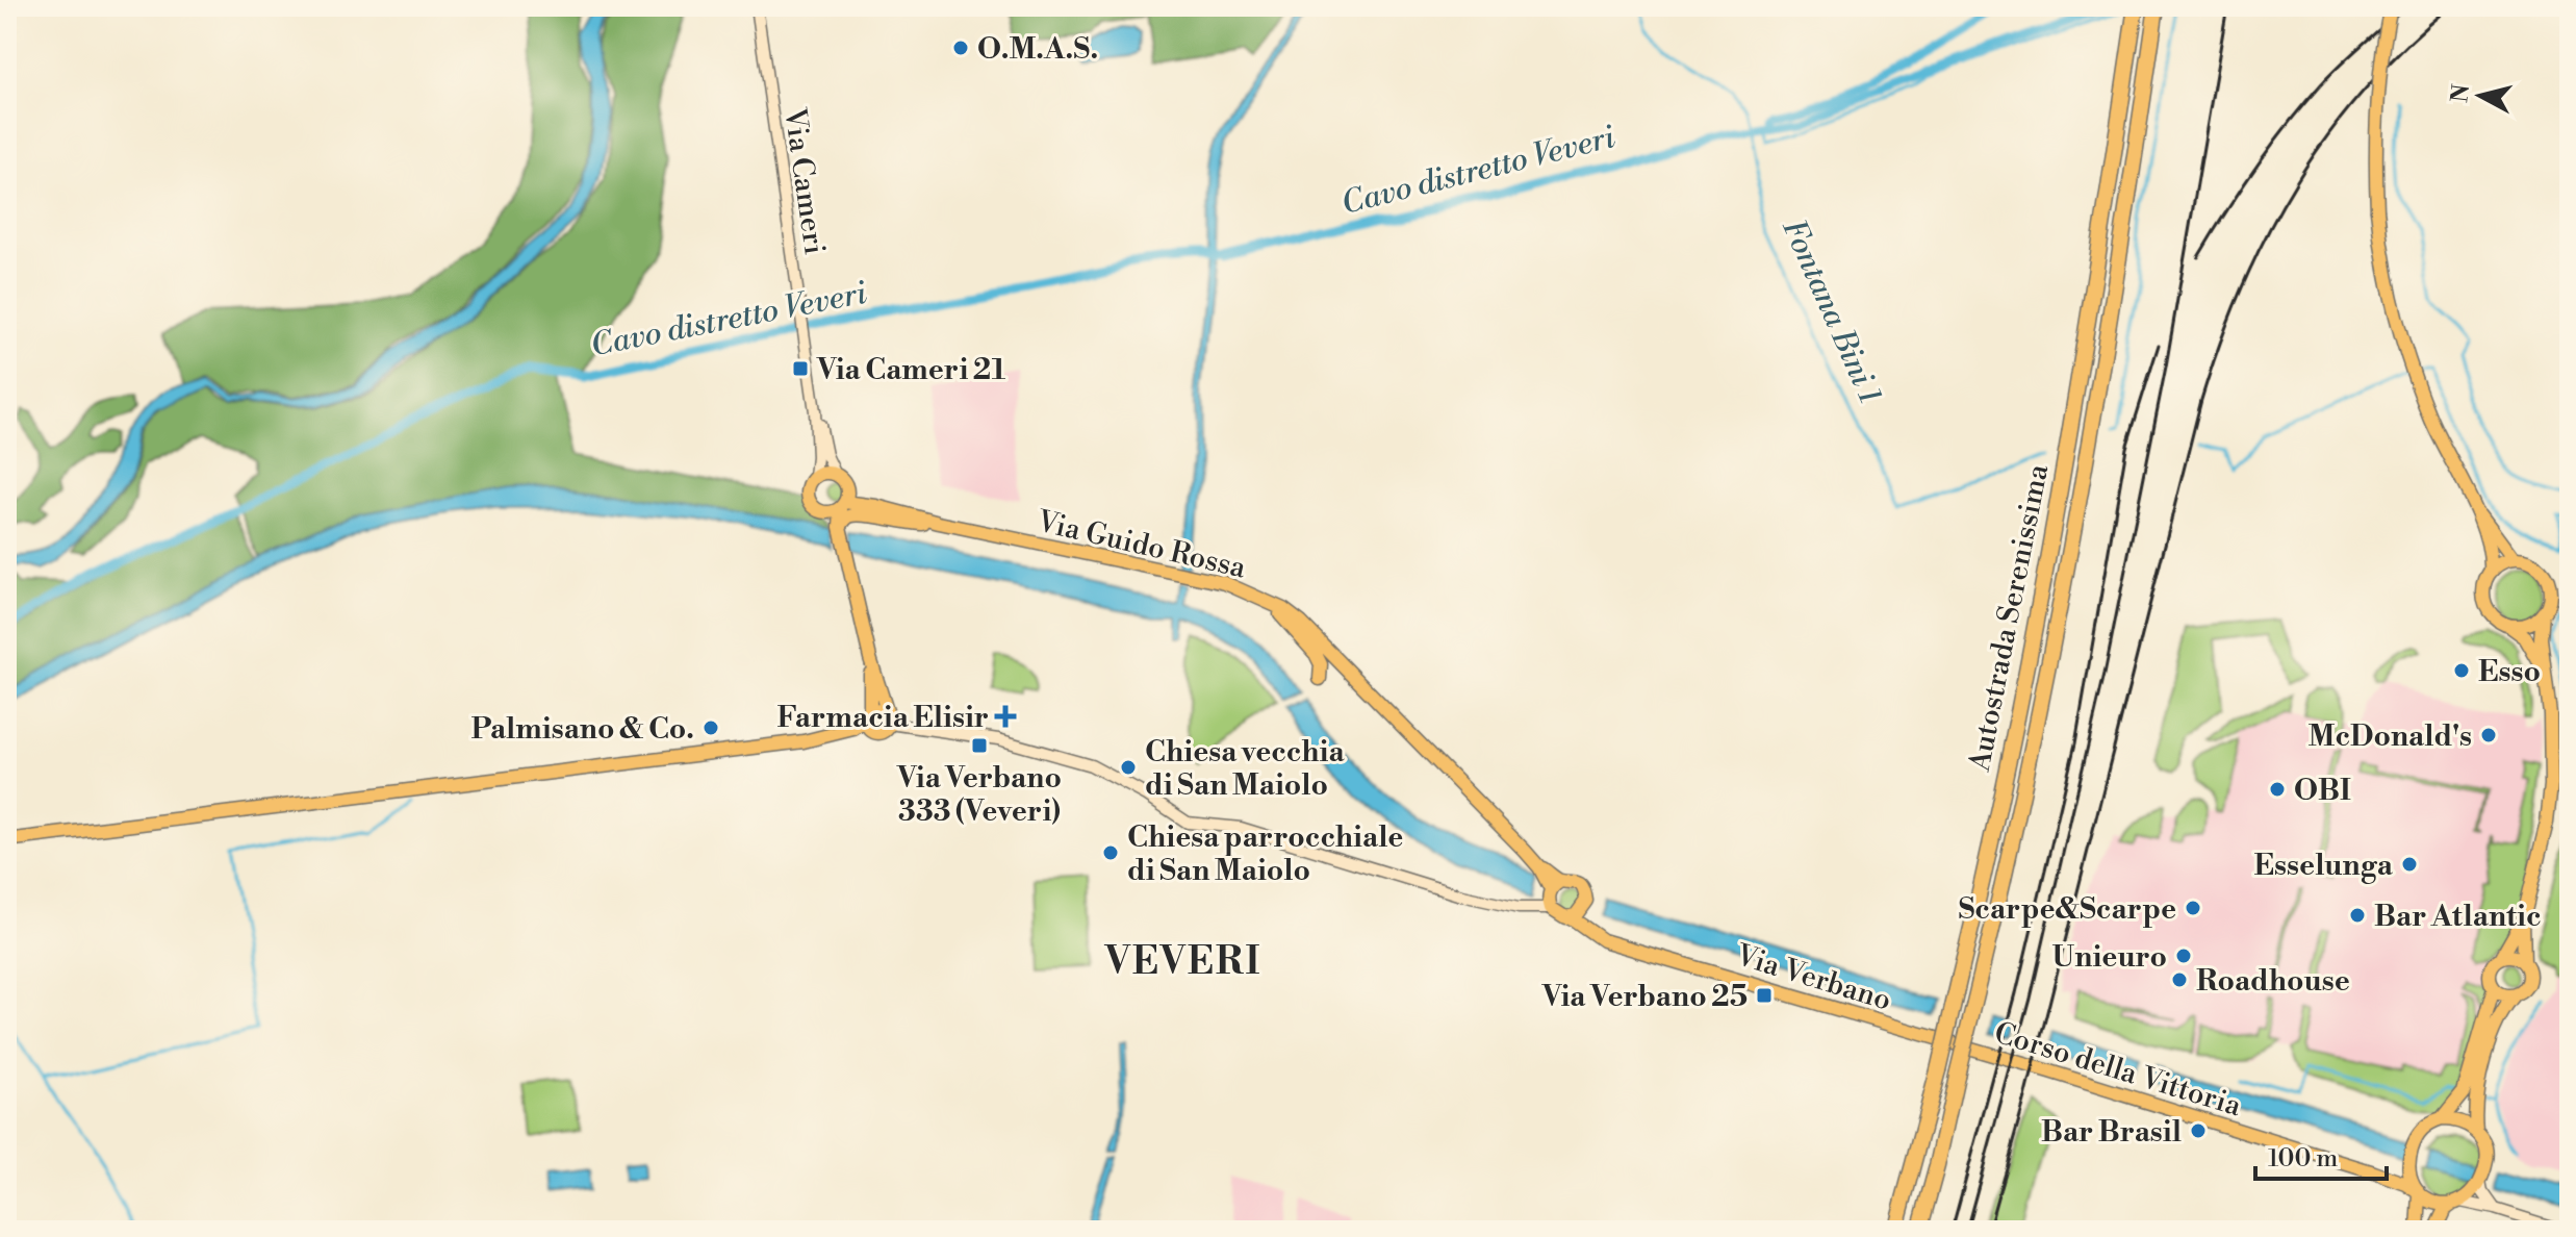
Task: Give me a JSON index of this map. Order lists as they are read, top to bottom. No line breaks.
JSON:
{"streets":{"highway":["Autostrada Serenissima"],"main road":["Via Guido Rossa","Via Verbano","Corso della Vittoria"],"street":["Via Cameri"]},"crossings":[["Via Guido Rossa","Via Verbano"],["Via Verbano","Corso della Vittoria"]],"districts":["VEVERI"],"water":["Cavo distretto Veveri","Fontana Bini 1"],"places":{"other":["O.M.A.S.","Esso","Palmisano & Co.","McDonald's","Chiesa vecchia di San Maiolo","OBI","Chiesa parrocchiale di San Maiolo","Esselunga","Scarpe&Scarpe","Bar Atlantic","Unieuro","Roadhouse","Bar Brasil"],"transit":["Via Cameri 21","Via Verbano 333 (Veveri)","Via Verbano 25"],"health":["Farmacia Elisir"]},"scale_bar":"100 m","north":"left"}
